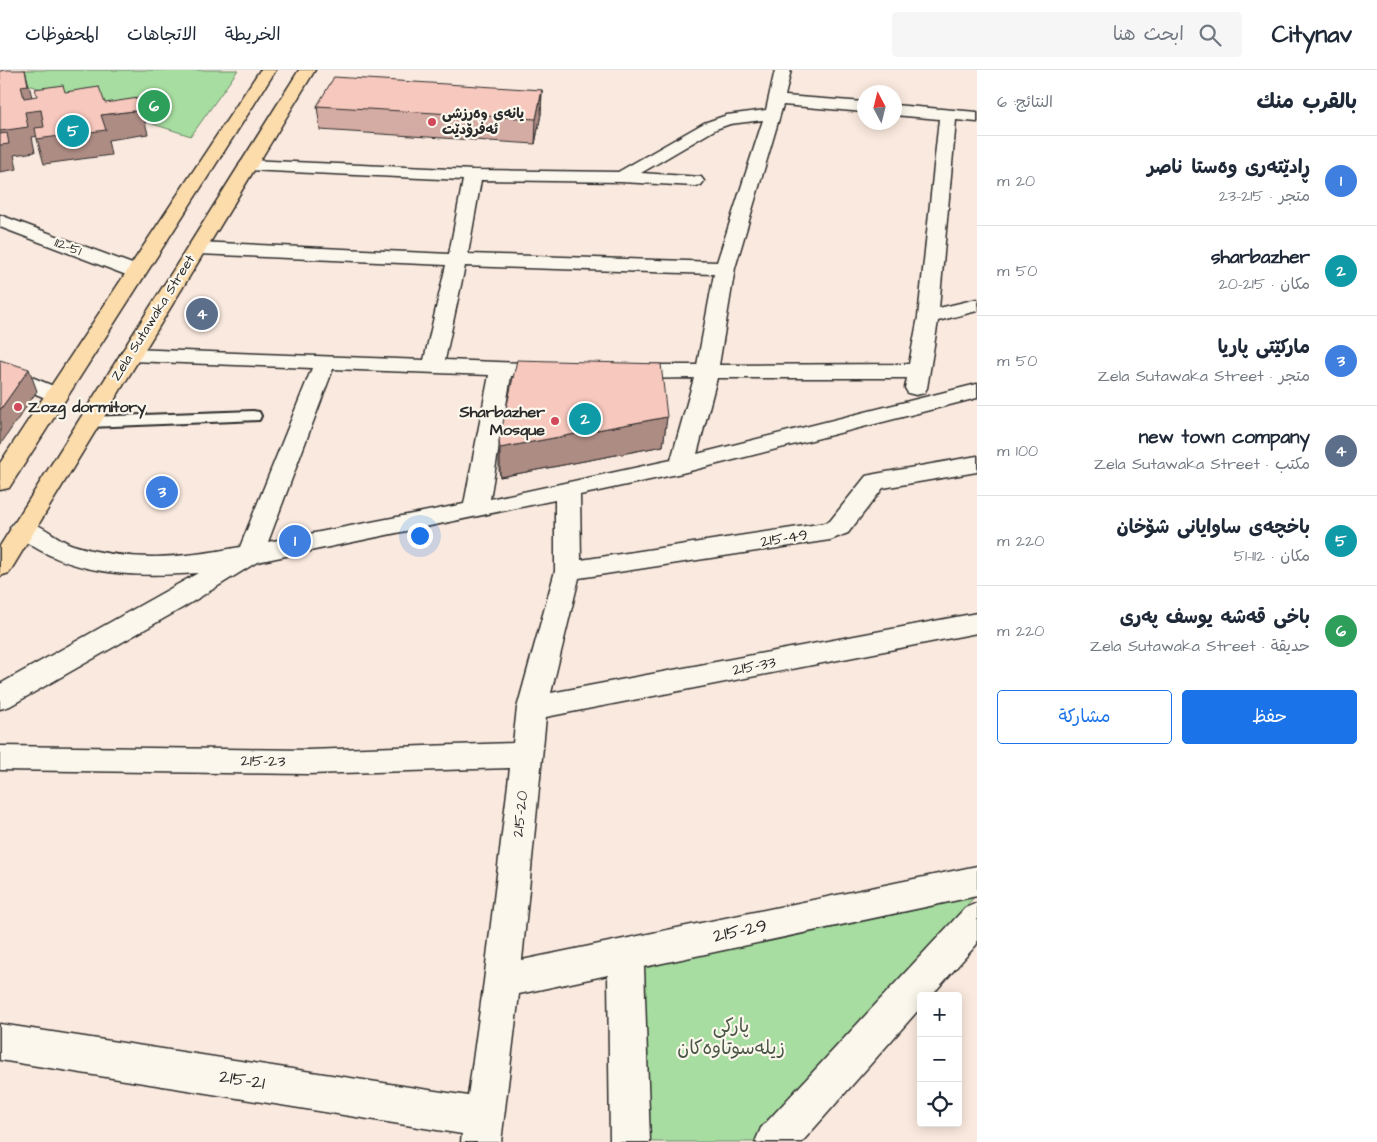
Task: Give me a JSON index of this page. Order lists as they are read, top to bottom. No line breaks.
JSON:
{"streets":{"main road":["Zela Sutawaka Street"],"street":["112-51","215-49","215-33","215-23","215-20","215-29","215-21"]},"crossings":[["215-49","215-20"],["215-33","215-20"],["215-23","215-20"],["215-20","215-29"],["215-20","215-21"]],"parks":["پارکی زیلەسوتاوەکان"],"places":["یانەی وەرزشی ئەفرۆدێت","Zozg dormitory","Sharbazher Mosque"],"north":"top","page":{"header":"Citynav","search":"ابحث هنا","nav":["الخريطة","الاتجاهات","المحفوظات"],"heading":["بالقرب منك","النتائج: 6"],"pins":["6","5","4","2","3","1"],"list":[{"mark":"1","name":"ڕادێتەری وەستا ناصر","note":"متجر · 215-23","value":"20 m"},{"mark":"2","name":"sharbazher","note":"مكان · 215-20","value":"50 m"},{"mark":"3","name":"مارکێتی پاریا","note":"متجر · Zela Sutawaka Street","value":"50 m"},{"mark":"4","name":"new town company","note":"مكتب · Zela Sutawaka Street","value":"100 m"},{"mark":"5","name":"باخچەی ساوایانی شۆخان","note":"مكان · 112-51","value":"220 m"},{"mark":"6","name":"باخی قەشە یوسف پەری","note":"حديقة · Zela Sutawaka Street","value":"220 m"}],"buttons":["حفظ","مشاركة"],"map_buttons":["+","−"]}}
